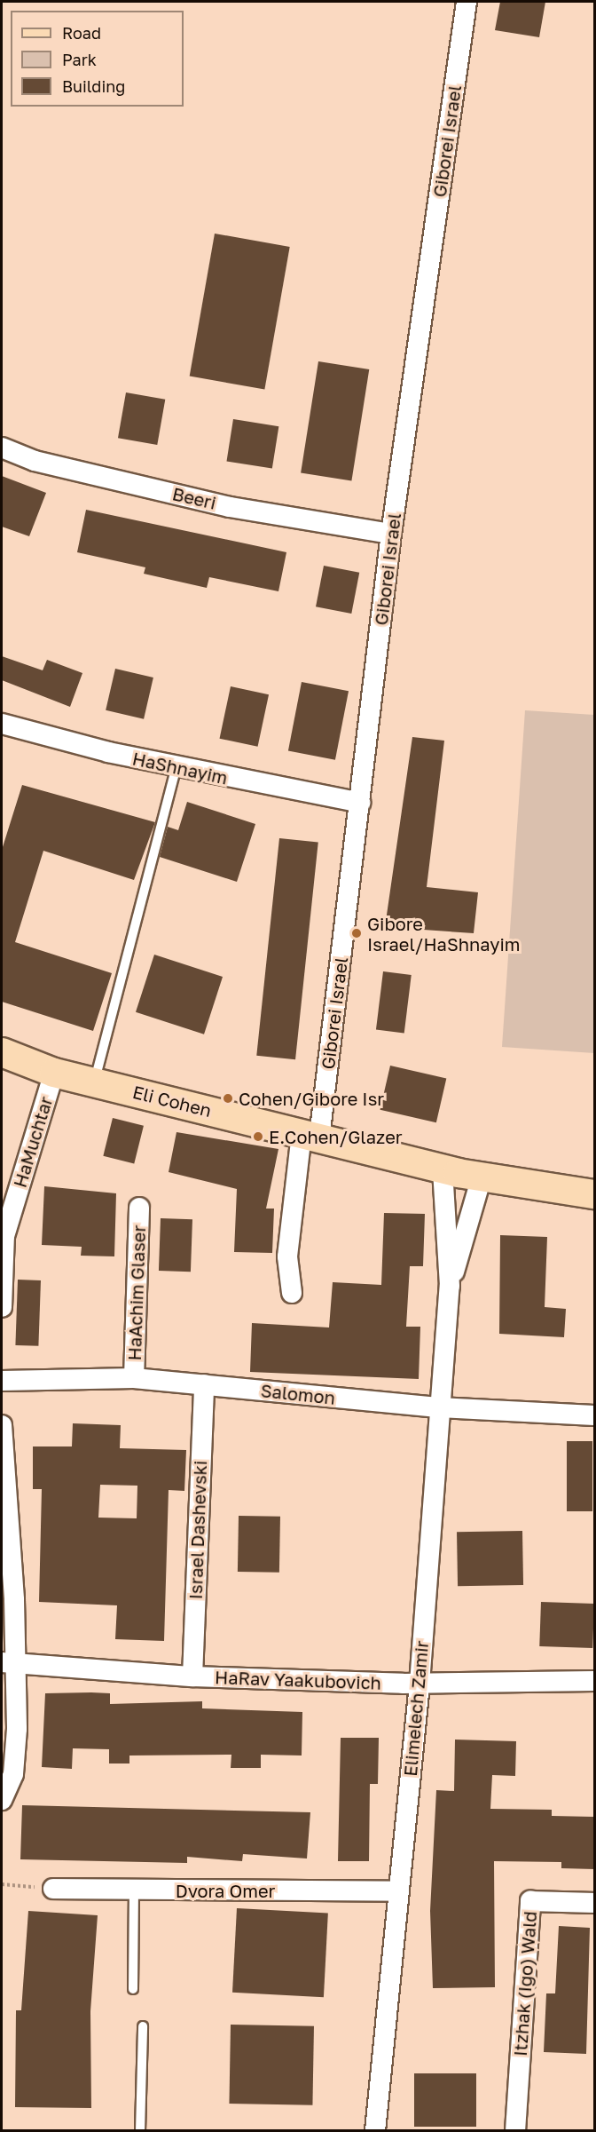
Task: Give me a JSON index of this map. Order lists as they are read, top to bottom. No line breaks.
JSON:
{"streets":{"street":["Giborei Israel","Beeri","HaShnayim","Eli Cohen","HaMuchtar","HaAchim Glaser","Salomon","Israel Dashevski","HaRav Yaakubovich","Elimelech Zamir","Dvora Omer","Itzhak (Igo) Wald"]},"crossings":[["Giborei Israel","Beeri"],["Giborei Israel","HaShnayim"],["Giborei Israel","Eli Cohen"],["Eli Cohen","HaMuchtar"],["Eli Cohen","Elimelech Zamir"],["HaAchim Glaser","Salomon"],["Salomon","Israel Dashevski"],["Salomon","Elimelech Zamir"],["Israel Dashevski","HaRav Yaakubovich"],["HaRav Yaakubovich","Elimelech Zamir"],["Elimelech Zamir","Dvora Omer"]],"places":["Gibore Israel/HaShnayim","Cohen/Gibore Isr","E.Cohen/Glazer"],"legend":["Road","Park","Building"]}
